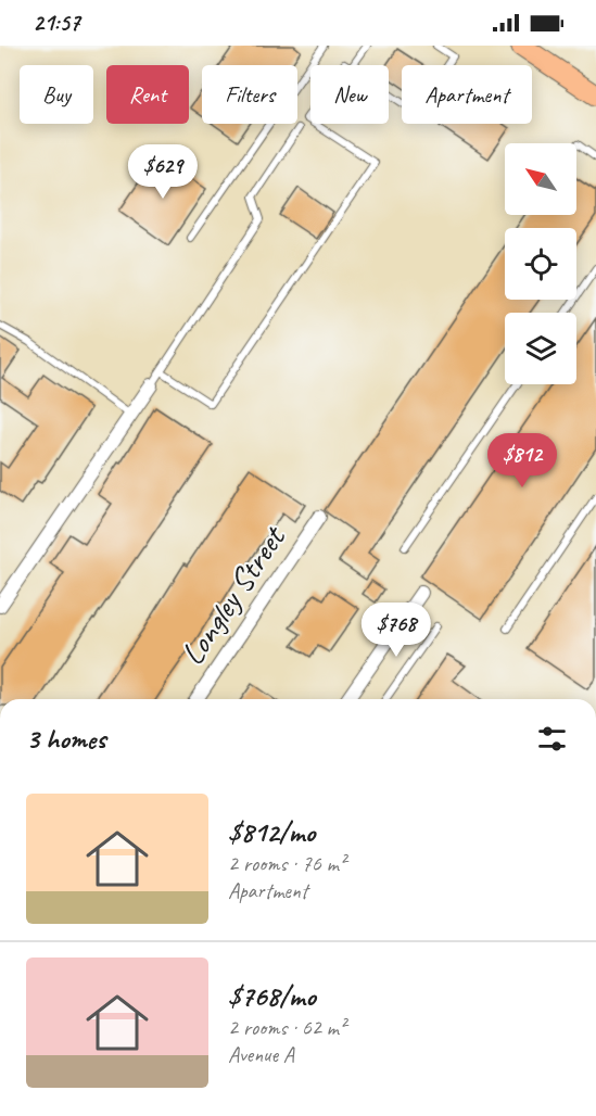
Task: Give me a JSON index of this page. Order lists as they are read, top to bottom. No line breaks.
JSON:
{"streets":{"street":["Longley Street"]},"north":"top left","page":{"status":"21:57","chip":["Buy","Rent","Filters","New","Apartment"],"price":["$629","$812","$768"],"heading":"3 homes","list":[{"name":"$812/mo","note":"2 rooms · 76 m² · Apartment"},{"name":"$768/mo","note":"2 rooms · 62 m² · Avenue A"}]}}
